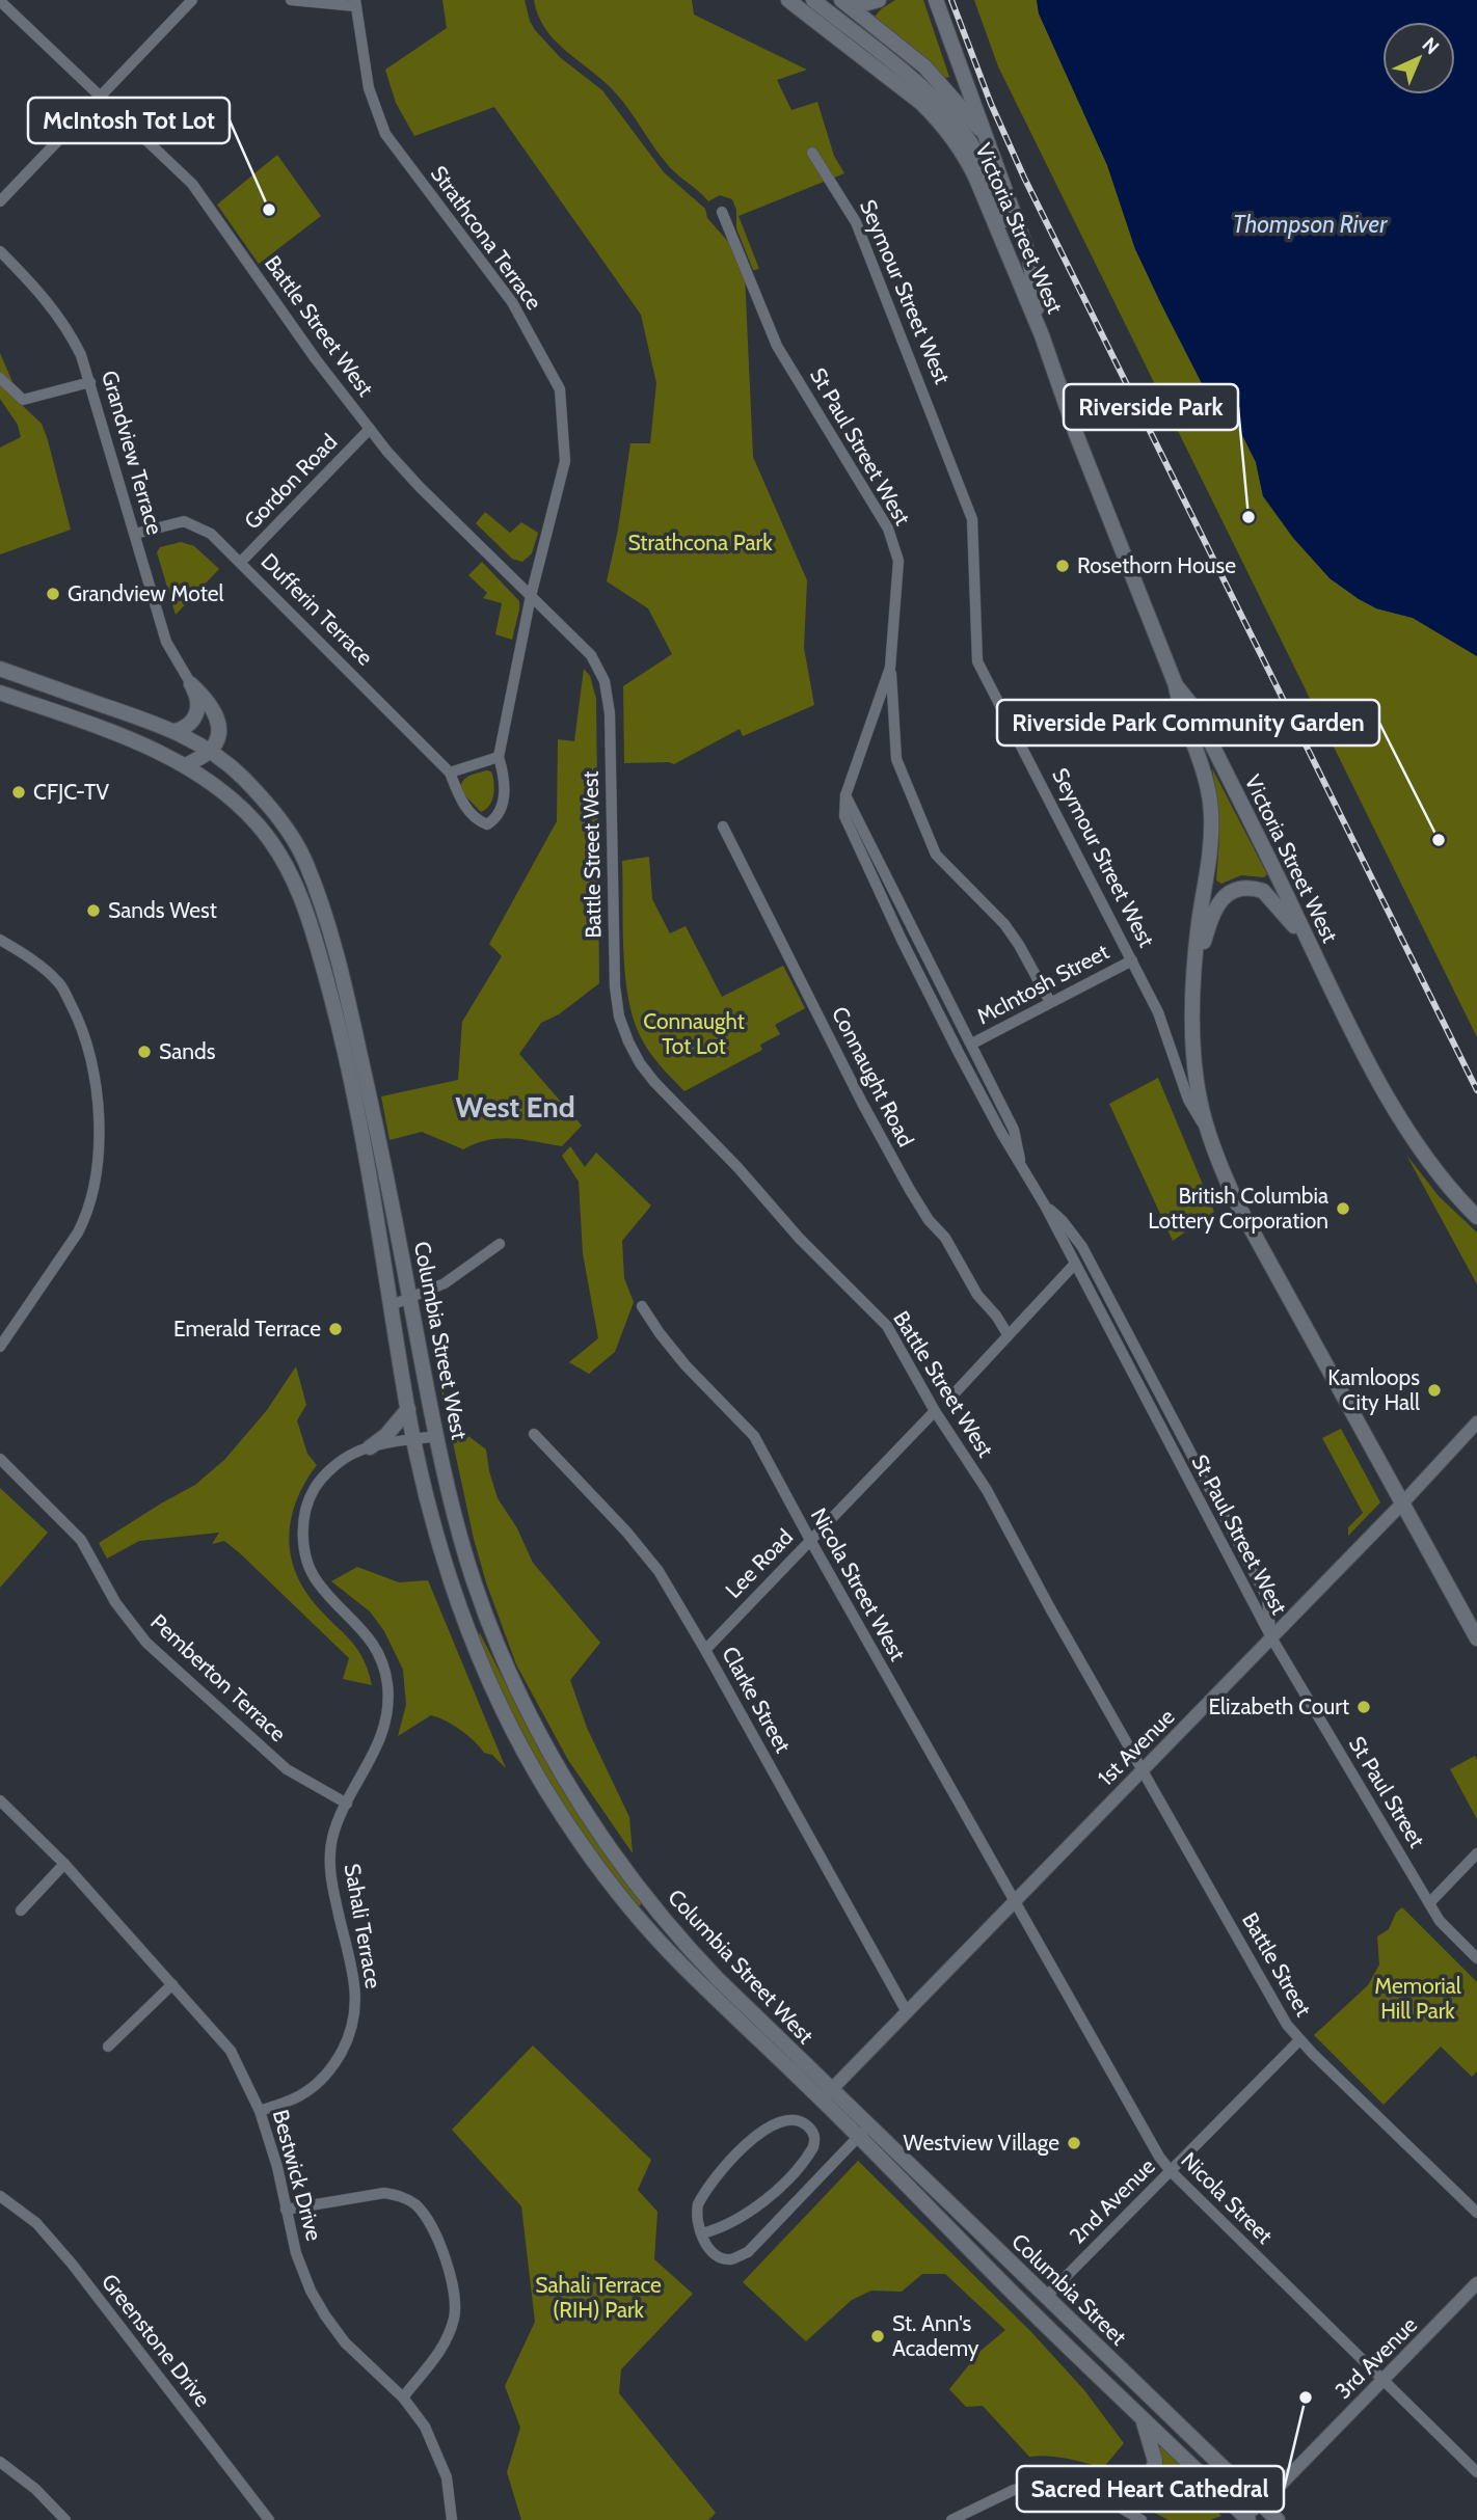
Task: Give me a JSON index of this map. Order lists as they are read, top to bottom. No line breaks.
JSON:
{"streets":{"main road":["Victoria Street West","Seymour Street West","Columbia Street West","Columbia Street"],"street":["Strathcona Terrace","Battle Street West","St Paul Street West","Grandview Terrace","Gordon Road","Dufferin Terrace","McIntosh Street","Connaught Road","Lee Road","Nicola Street West","Pemberton Terrace","Clarke Street","1st Avenue","St Paul Street","Sahali Terrace","Battle Street","Bestwick Drive","Nicola Street","2nd Avenue","Greenstone Drive","3rd Avenue"]},"crossings":[["Victoria Street West","Seymour Street West"],["Strathcona Terrace","Battle Street West"],["Strathcona Terrace","Dufferin Terrace"],["Seymour Street West","McIntosh Street"],["Seymour Street West","1st Avenue"],["Battle Street West","Gordon Road"],["Battle Street West","Lee Road"],["Battle Street West","1st Avenue"],["Battle Street West","Battle Street"],["St Paul Street West","McIntosh Street"],["St Paul Street West","1st Avenue"],["St Paul Street West","St Paul Street"],["Grandview Terrace","Dufferin Terrace"],["Gordon Road","Dufferin Terrace"],["Columbia Street West","1st Avenue"],["Columbia Street West","Sahali Terrace"],["Columbia Street West","Columbia Street"],["Lee Road","Nicola Street West"],["Lee Road","Clarke Street"],["Nicola Street West","1st Avenue"],["Nicola Street West","Nicola Street"],["Pemberton Terrace","Sahali Terrace"],["Clarke Street","1st Avenue"],["1st Avenue","St Paul Street"],["1st Avenue","Battle Street"],["1st Avenue","Nicola Street"],["1st Avenue","Columbia Street"],["Sahali Terrace","Bestwick Drive"],["Battle Street","2nd Avenue"],["Nicola Street","2nd Avenue"],["Nicola Street","3rd Avenue"],["2nd Avenue","Columbia Street"],["Columbia Street","3rd Avenue"]],"districts":["West End"],"water":["Thompson River"],"parks":["Strathcona Park","Connaught Tot Lot","Memorial Hill Park","Sahali Terrace (RIH) Park"],"places":["McIntosh Tot Lot","Riverside Park","Rosethorn House","Grandview Motel","CFJC-TV","Riverside Park Community Garden","Sands West","Sands","British Columbia Lottery Corporation","Emerald Terrace","Kamloops City Hall","Elizabeth Court","Westview Village","St. Ann's Academy","Sacred Heart Cathedral"],"north":"top right"}
